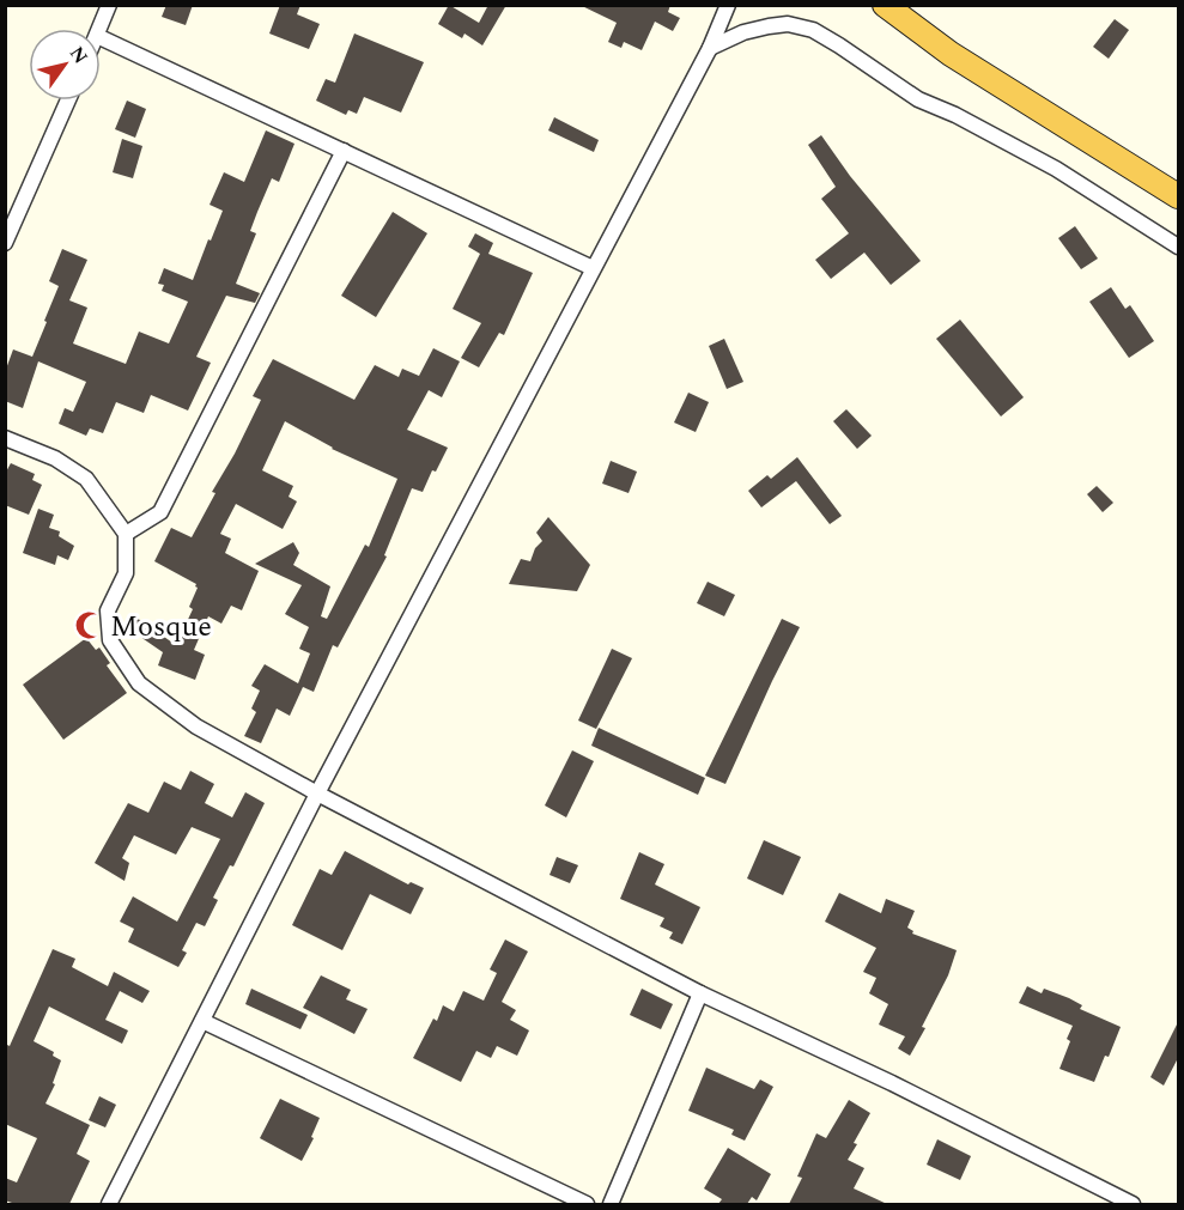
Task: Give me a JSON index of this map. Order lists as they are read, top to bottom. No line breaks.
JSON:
{"places":{"mosque":["Mosque"]},"north":"top right"}
